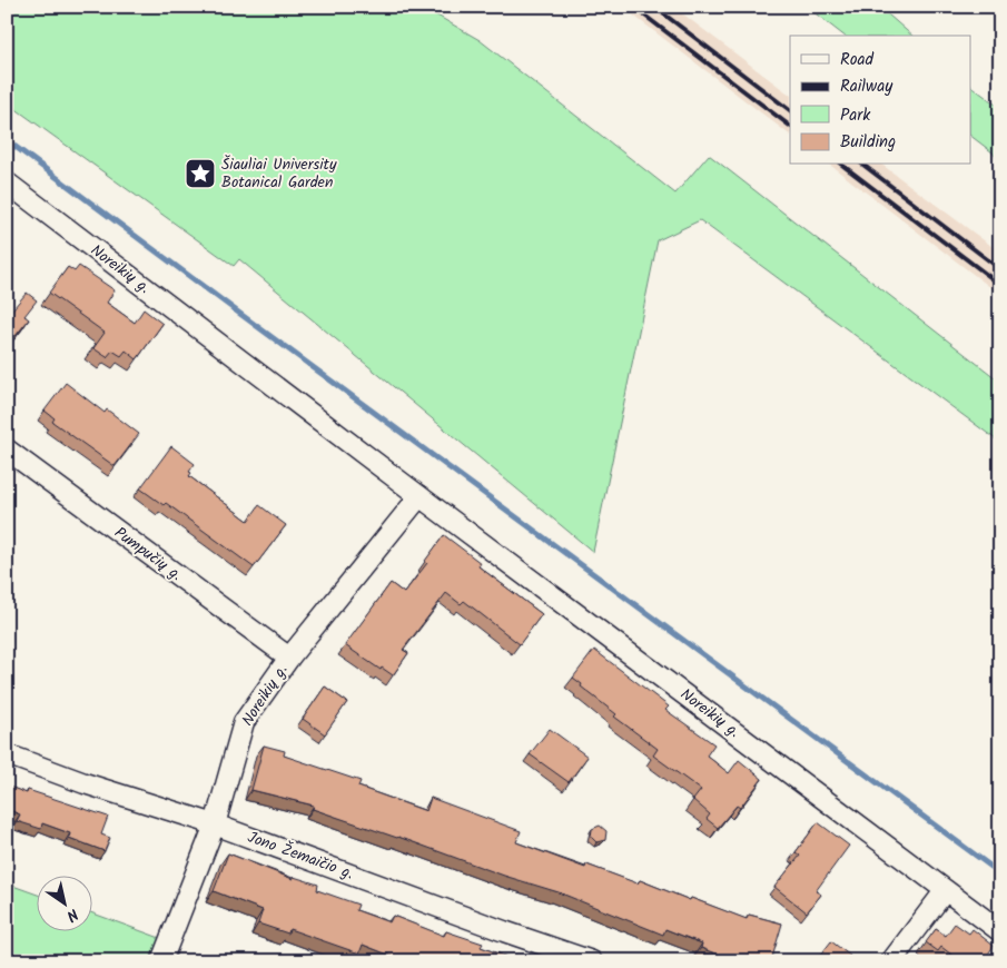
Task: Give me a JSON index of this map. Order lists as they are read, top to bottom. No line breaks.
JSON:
{"streets":{"street":["Noreikių g.","Pumpučių g.","Jono Žemaičio g."]},"crossings":[["Noreikių g.","Pumpučių g."],["Noreikių g.","Jono Žemaičio g."]],"places":{"place":["Šiauliai University Botanical Garden"]},"legend":["Road","Railway","Park","Building"],"north":"bottom right"}
